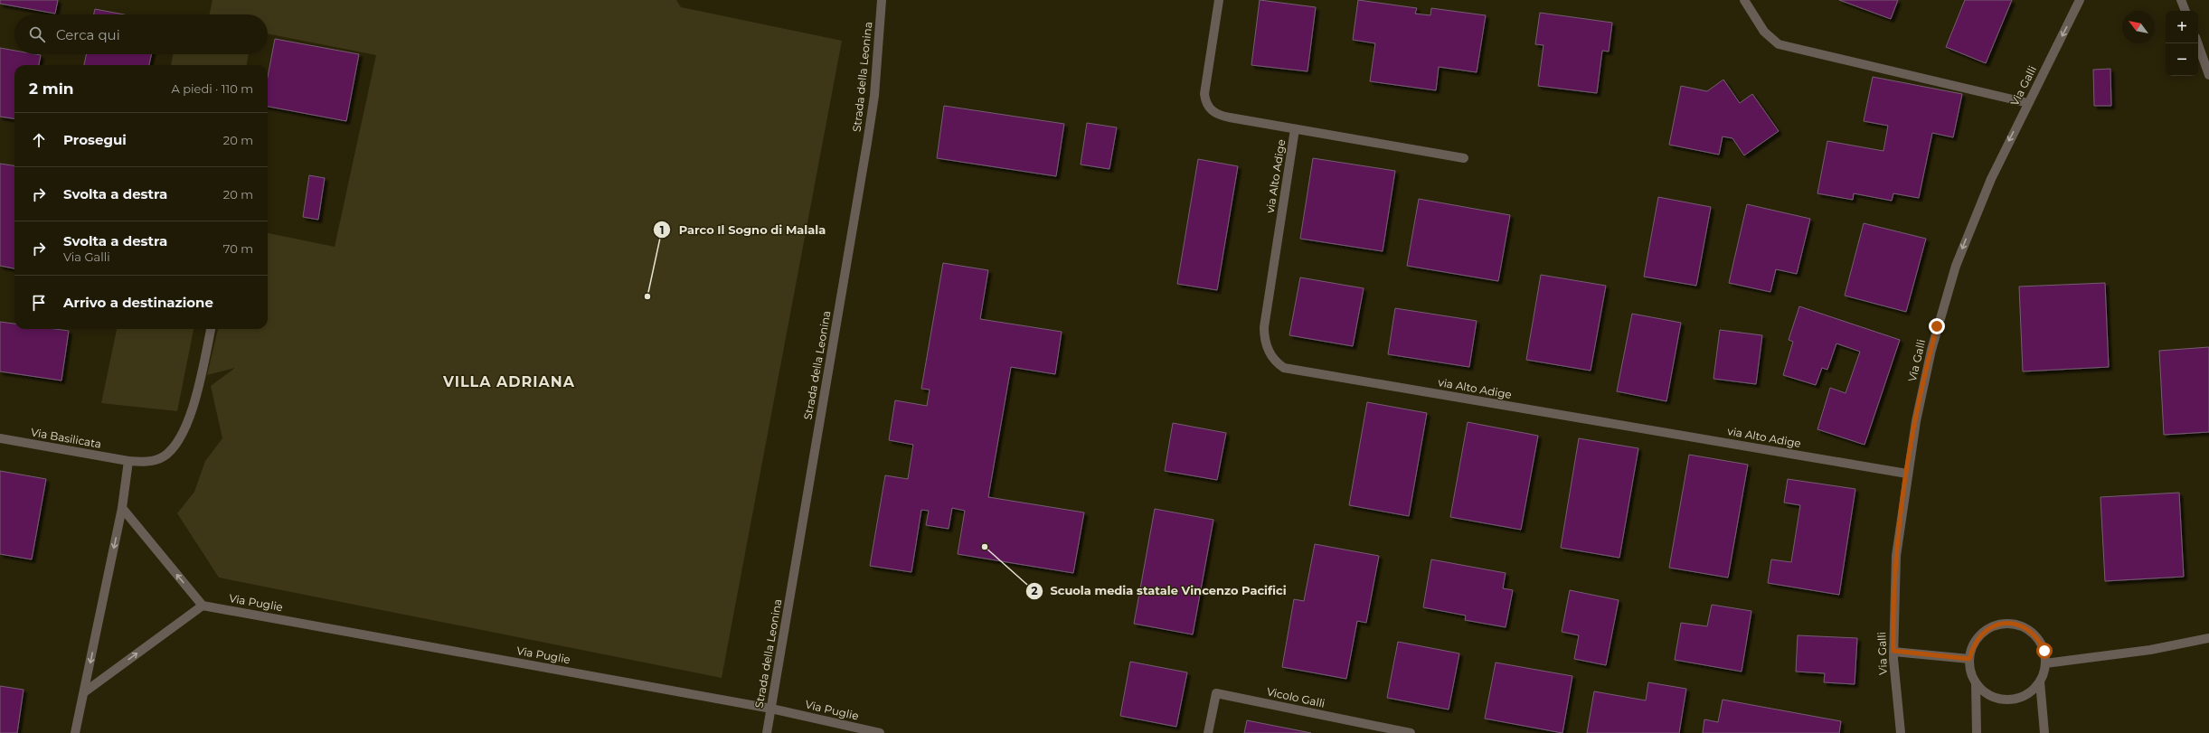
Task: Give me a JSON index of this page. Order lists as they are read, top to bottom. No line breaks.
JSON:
{"streets":{"street":["Strada della Leonina","Via Galli","via Alto Adige","Via Basilicata","Via Puglie","Vicolo Galli"]},"crossings":[["Strada della Leonina","Via Puglie"],["Via Galli","via Alto Adige"]],"one_way":["Via Galli"],"districts":["VILLA ADRIANA"],"places":["Parco Il Sogno di Malala","Scuola media statale Vincenzo Pacifici"],"north":"top left","page":{"map_buttons":["+","−"],"search":"Cerca qui","heading":["2 min","A piedi · 110 m"],"list":[["Prosegui","20 m"],["Svolta a destra","20 m"],["Svolta a destra","Via Galli","70 m"],"Arrivo a destinazione"]}}
